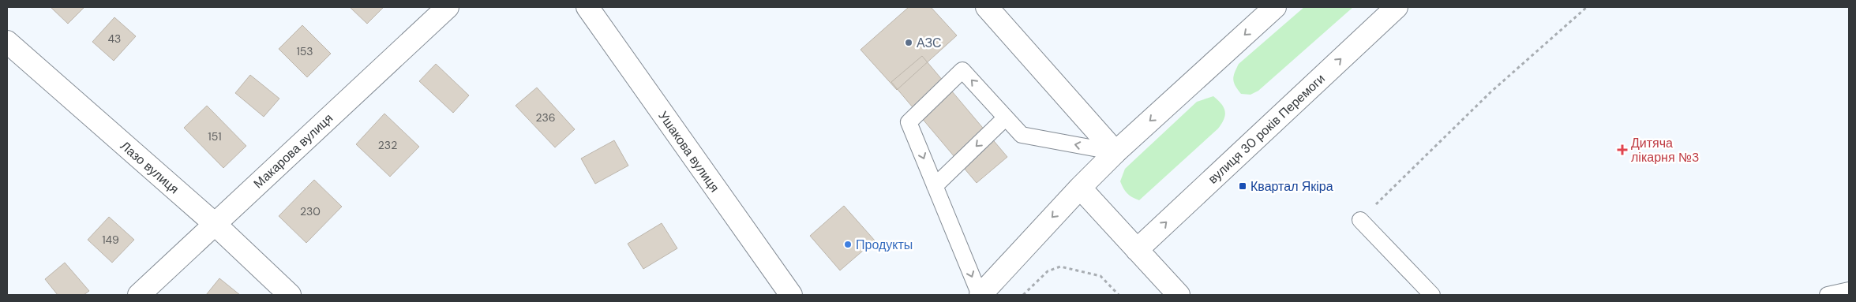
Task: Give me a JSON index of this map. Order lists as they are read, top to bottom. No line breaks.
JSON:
{"streets":{"street":["вулиця 30 років Перемоги","Макарова вулиця","Ушакова вулиця","Лазо вулиця"]},"crossings":[["Макарова вулиця","Лазо вулиця"]],"places":{"other":["АЗС","Продукты"],"health":["Дитяча лікарня №3"],"transit":["Квартал Якіра"]},"house_numbers":["43","153","236","151","232","230","149"]}
